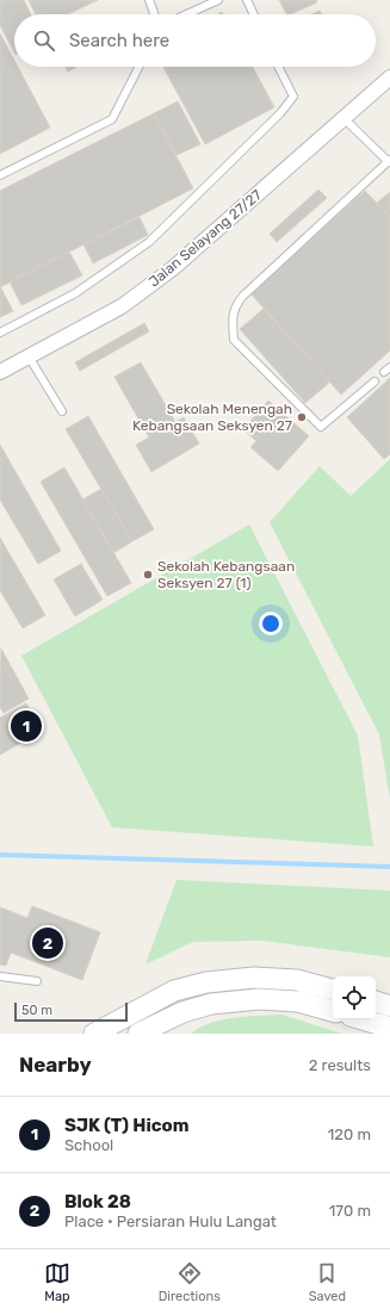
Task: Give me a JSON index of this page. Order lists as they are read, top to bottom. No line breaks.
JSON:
{"streets":{"street":["Jalan Selayang 27/27"]},"places":["Sekolah Menengah Kebangsaan Seksyen 27","Sekolah Kebangsaan Seksyen 27 (1)"],"scale_bar":"50 m","page":{"search":"Search here","pins":["1","2"],"scale":"50 m","heading":["Nearby","2 results"],"list":[{"mark":"1","name":"SJK (T) Hicom","note":"School","value":"120 m"},{"mark":"2","name":"Blok 28","note":"Place · Persiaran Hulu Langat","value":"170 m"}],"nav":["Map","Directions","Saved"]}}
